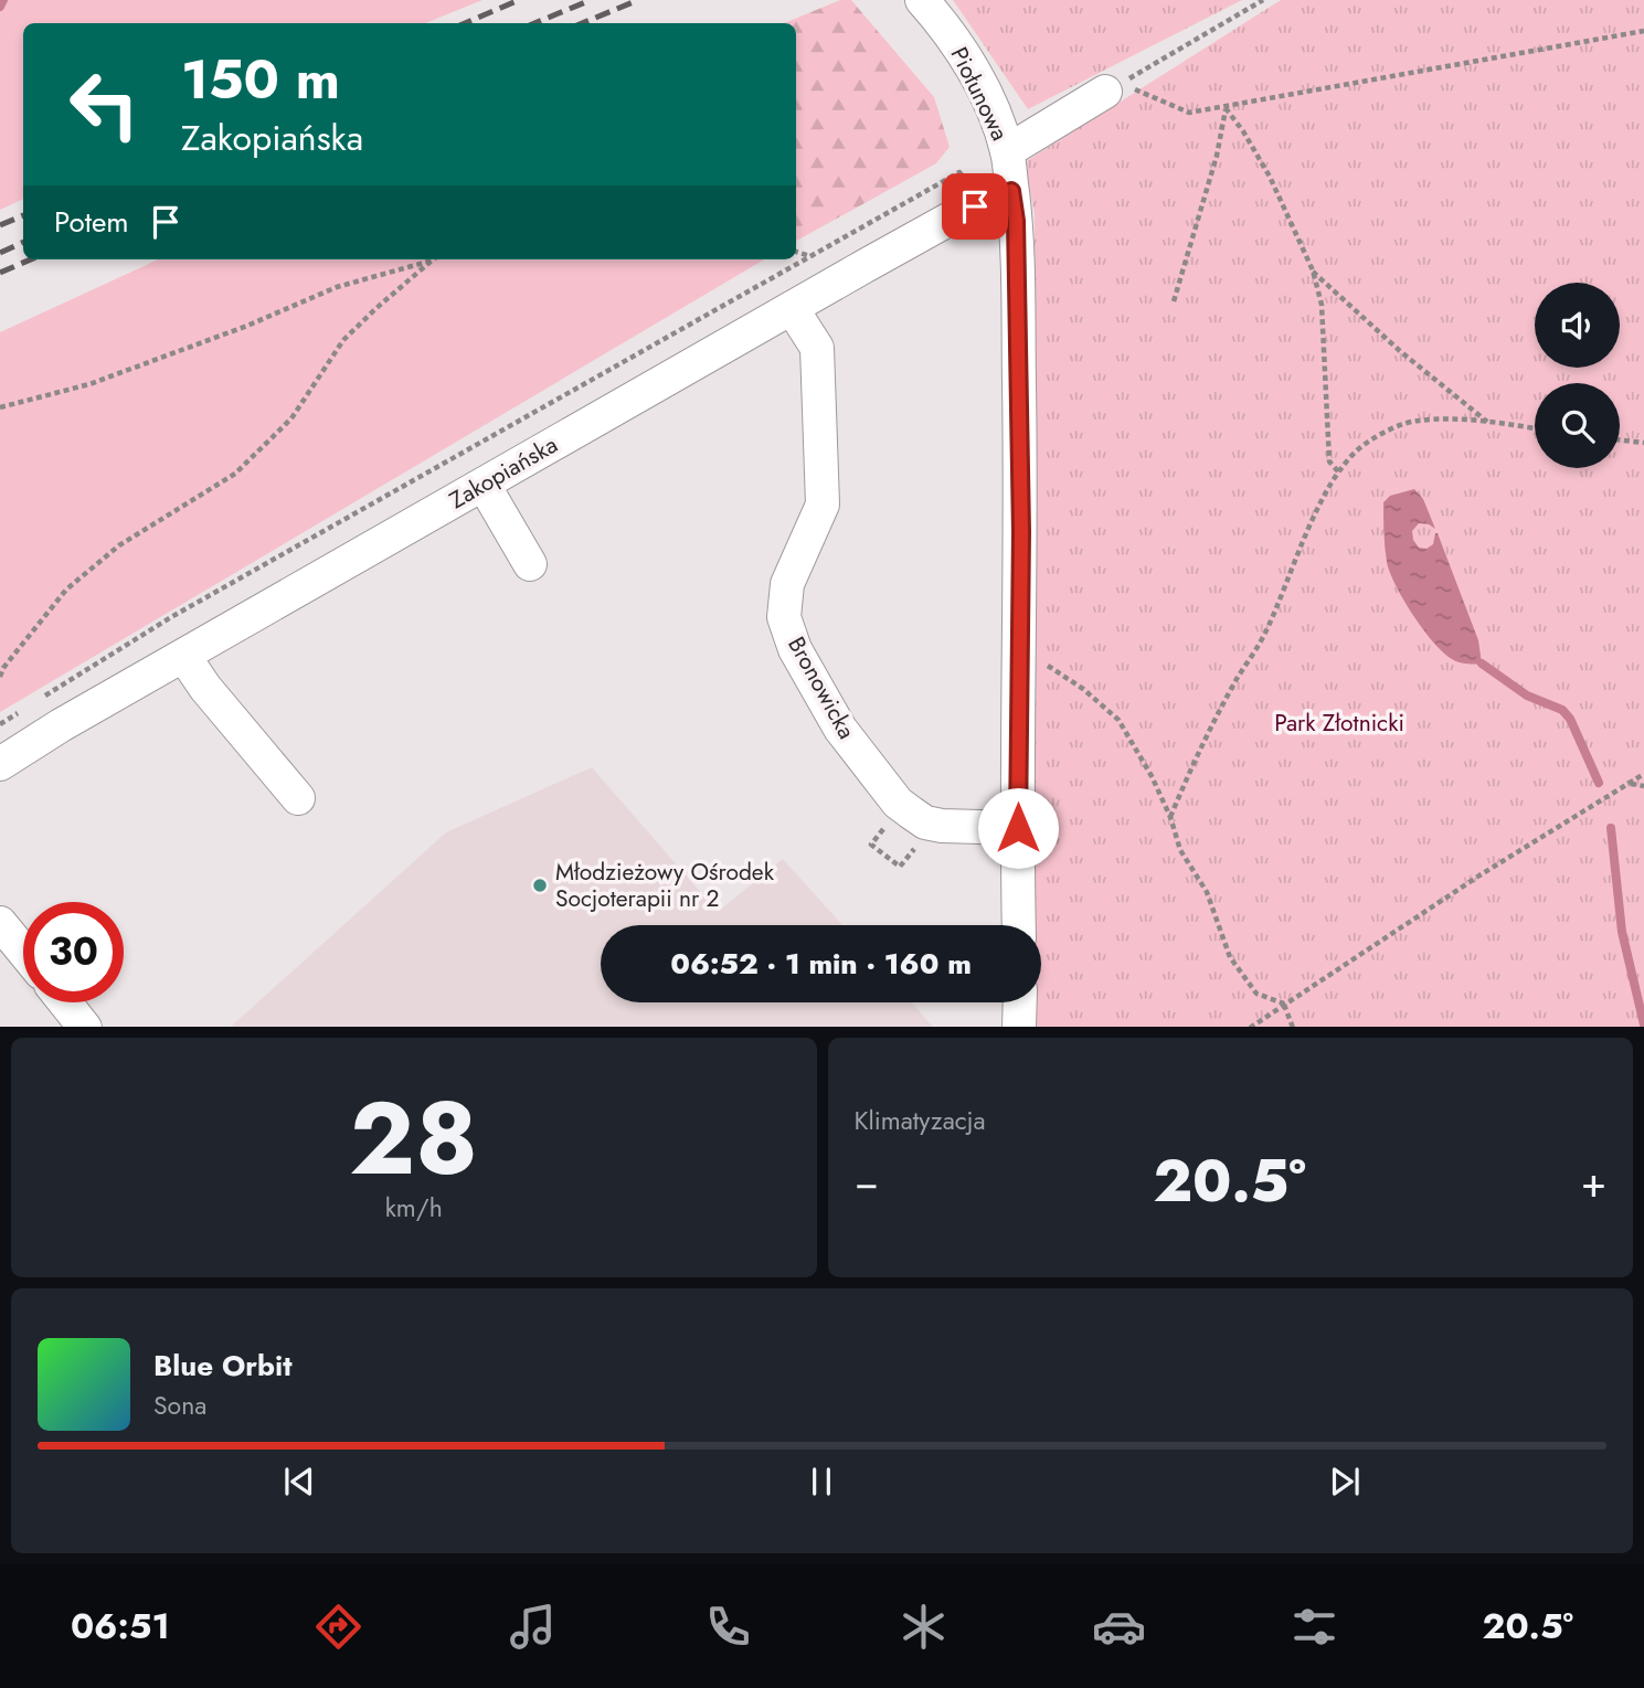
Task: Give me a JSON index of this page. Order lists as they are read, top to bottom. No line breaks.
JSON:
{"streets":{"street":["Piołunowa","Zakopiańska","Bronowicka"]},"crossings":[["Piołunowa","Zakopiańska"],["Piołunowa","Bronowicka"],["Zakopiańska","Bronowicka"]],"parks":["Park Złotnicki"],"places":["Młodzieżowy Ośrodek Socjoterapii nr 2"],"page":{"turn":["150 m","Zakopiańska"],"then":"Potem","limit":"30","trip":"06:52 · 1 min · 160 m","tile":[["28","km/h"],"Klimatyzacja"],"heat":["−","20.5°","+"],"song":["Blue Orbit","Sona"],"tabs":["06:51","20.5°"]}}
